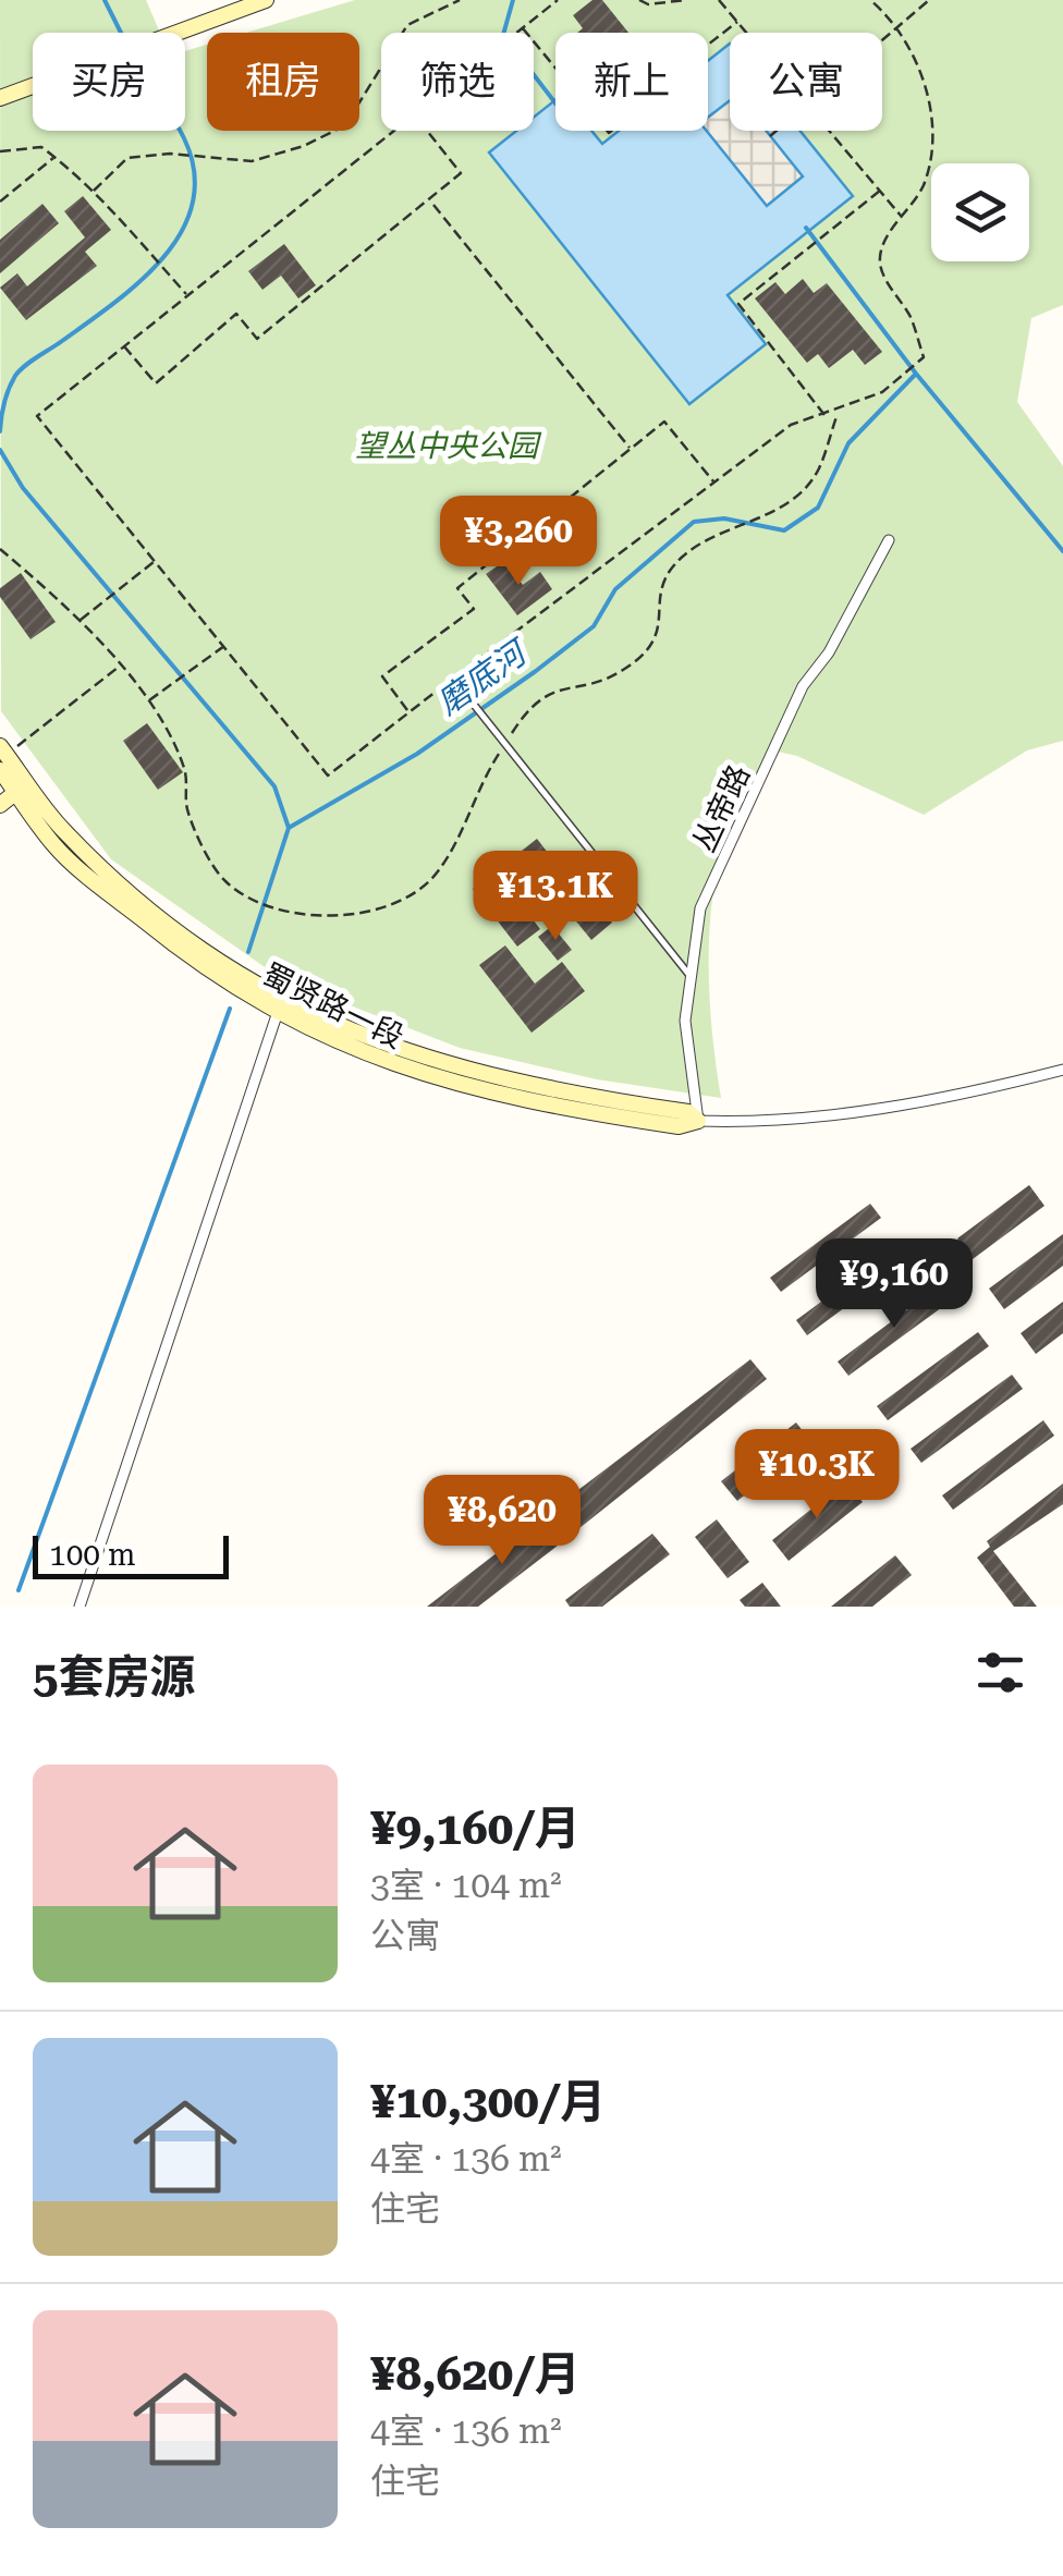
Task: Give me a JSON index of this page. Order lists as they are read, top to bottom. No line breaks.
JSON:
{"streets":{"street":["丛帝路","蜀贤路一段"]},"crossings":[["丛帝路","蜀贤路一段"]],"water":["磨底河"],"parks":["望丛中央公园"],"scale_bar":"100 m","page":{"chip":["买房","租房","筛选","新上","公寓"],"price":["¥3,260","¥13.1K","¥9,160","¥10.3K","¥8,620"],"scale":"100 m","heading":"5套房源","list":[{"name":"¥9,160/月","note":"3室 · 104 m² · 公寓"},{"name":"¥10,300/月","note":"4室 · 136 m² · 住宅"},{"name":"¥8,620/月","note":"4室 · 136 m² · 住宅"}]}}
